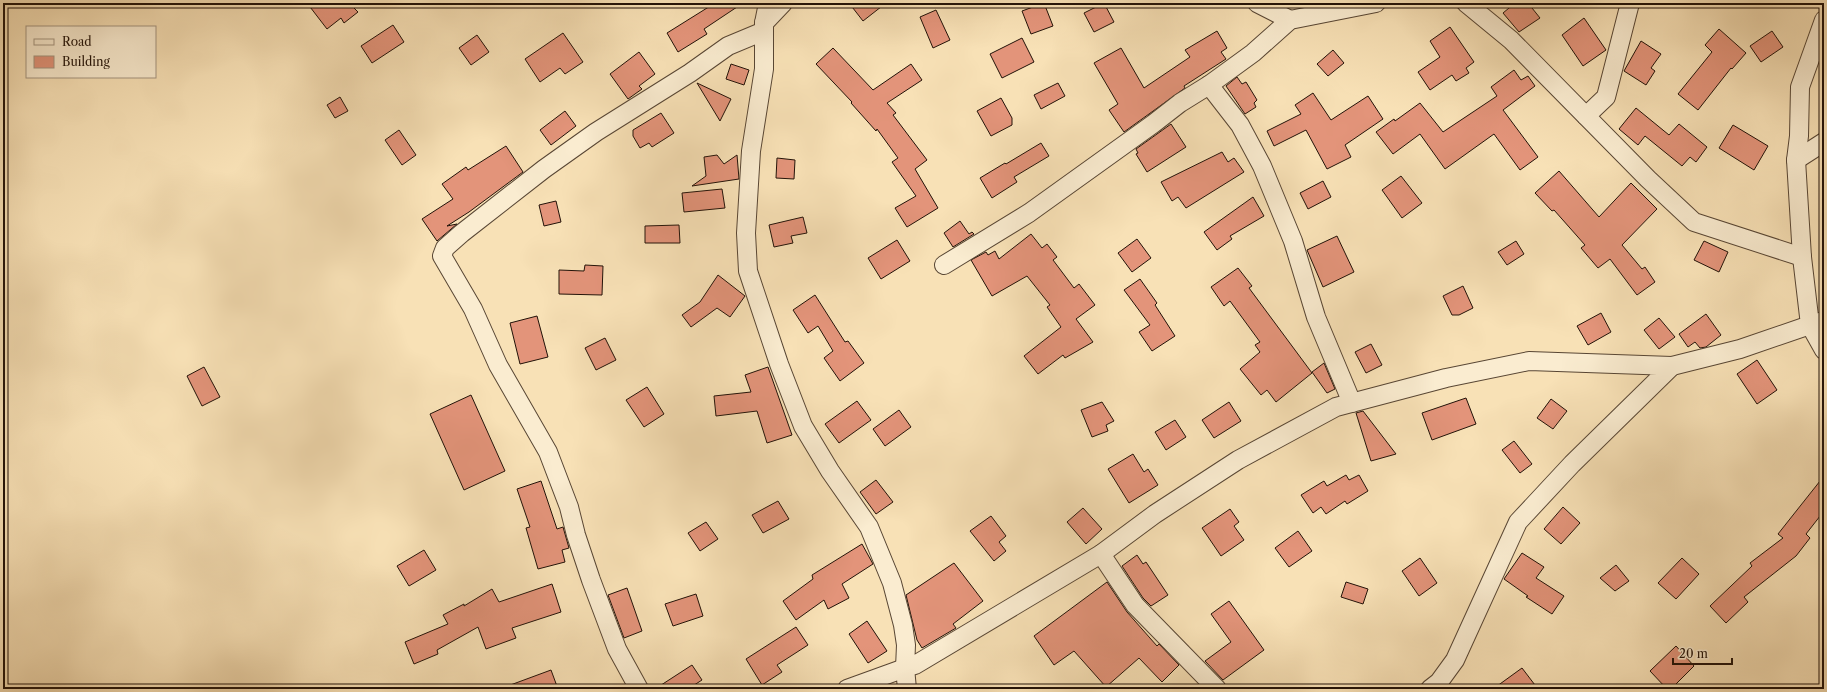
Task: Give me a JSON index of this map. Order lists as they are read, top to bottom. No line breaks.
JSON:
{"legend":["Road","Building"],"scale_bar":"20 m"}
